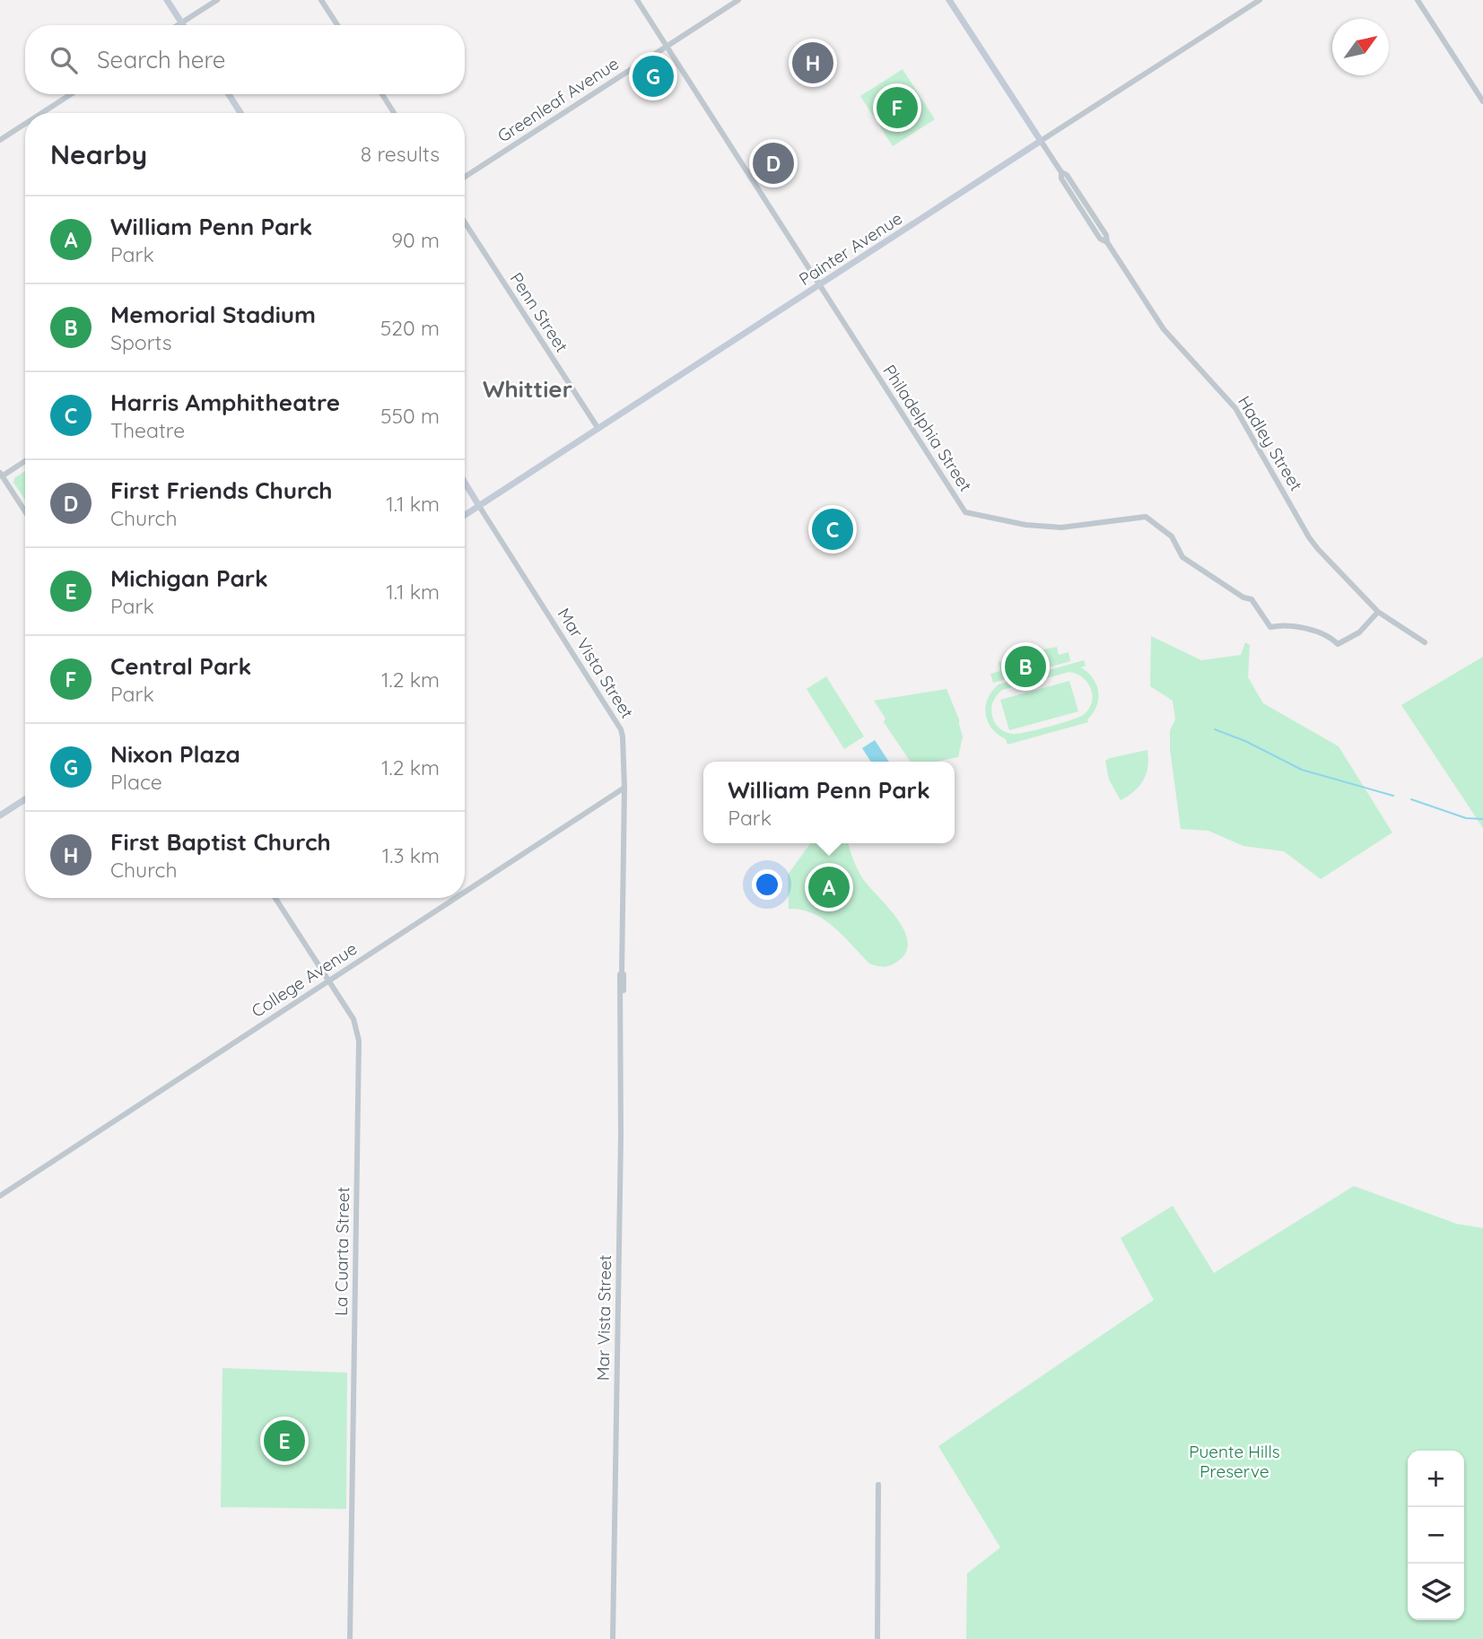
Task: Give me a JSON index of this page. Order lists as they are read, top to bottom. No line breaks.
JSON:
{"streets":{"main road":["Painter Avenue","Hadley Street","Mar Vista Street"],"street":["Greenleaf Avenue","Penn Street","Philadelphia Street","College Avenue","La Cuarta Street"]},"crossings":[["Greenleaf Avenue","Philadelphia Street"],["Painter Avenue","Penn Street"],["Painter Avenue","Philadelphia Street"],["Painter Avenue","Hadley Street"],["Painter Avenue","Mar Vista Street"],["Philadelphia Street","Hadley Street"],["Mar Vista Street","College Avenue"],["College Avenue","La Cuarta Street"]],"districts":["Whittier"],"parks":["Puente Hills Preserve"],"north":"top right","page":{"search":"Search here","pins":["H","G","F","D","C","B","A","E"],"heading":["Nearby","8 results"],"list":[{"mark":"A","name":"William Penn Park","note":"Park","value":"90 m"},{"mark":"B","name":"Memorial Stadium","note":"Sports","value":"520 m"},{"mark":"C","name":"Harris Amphitheatre","note":"Theatre","value":"550 m"},{"mark":"D","name":"First Friends Church","note":"Church","value":"1.1 km"},{"mark":"E","name":"Michigan Park","note":"Park","value":"1.1 km"},{"mark":"F","name":"Central Park","note":"Park","value":"1.2 km"},{"mark":"G","name":"Nixon Plaza","note":"Place","value":"1.2 km"},{"mark":"H","name":"First Baptist Church","note":"Church","value":"1.3 km"}],"popup":["William Penn Park","Park"],"map_buttons":["+","−"]}}
